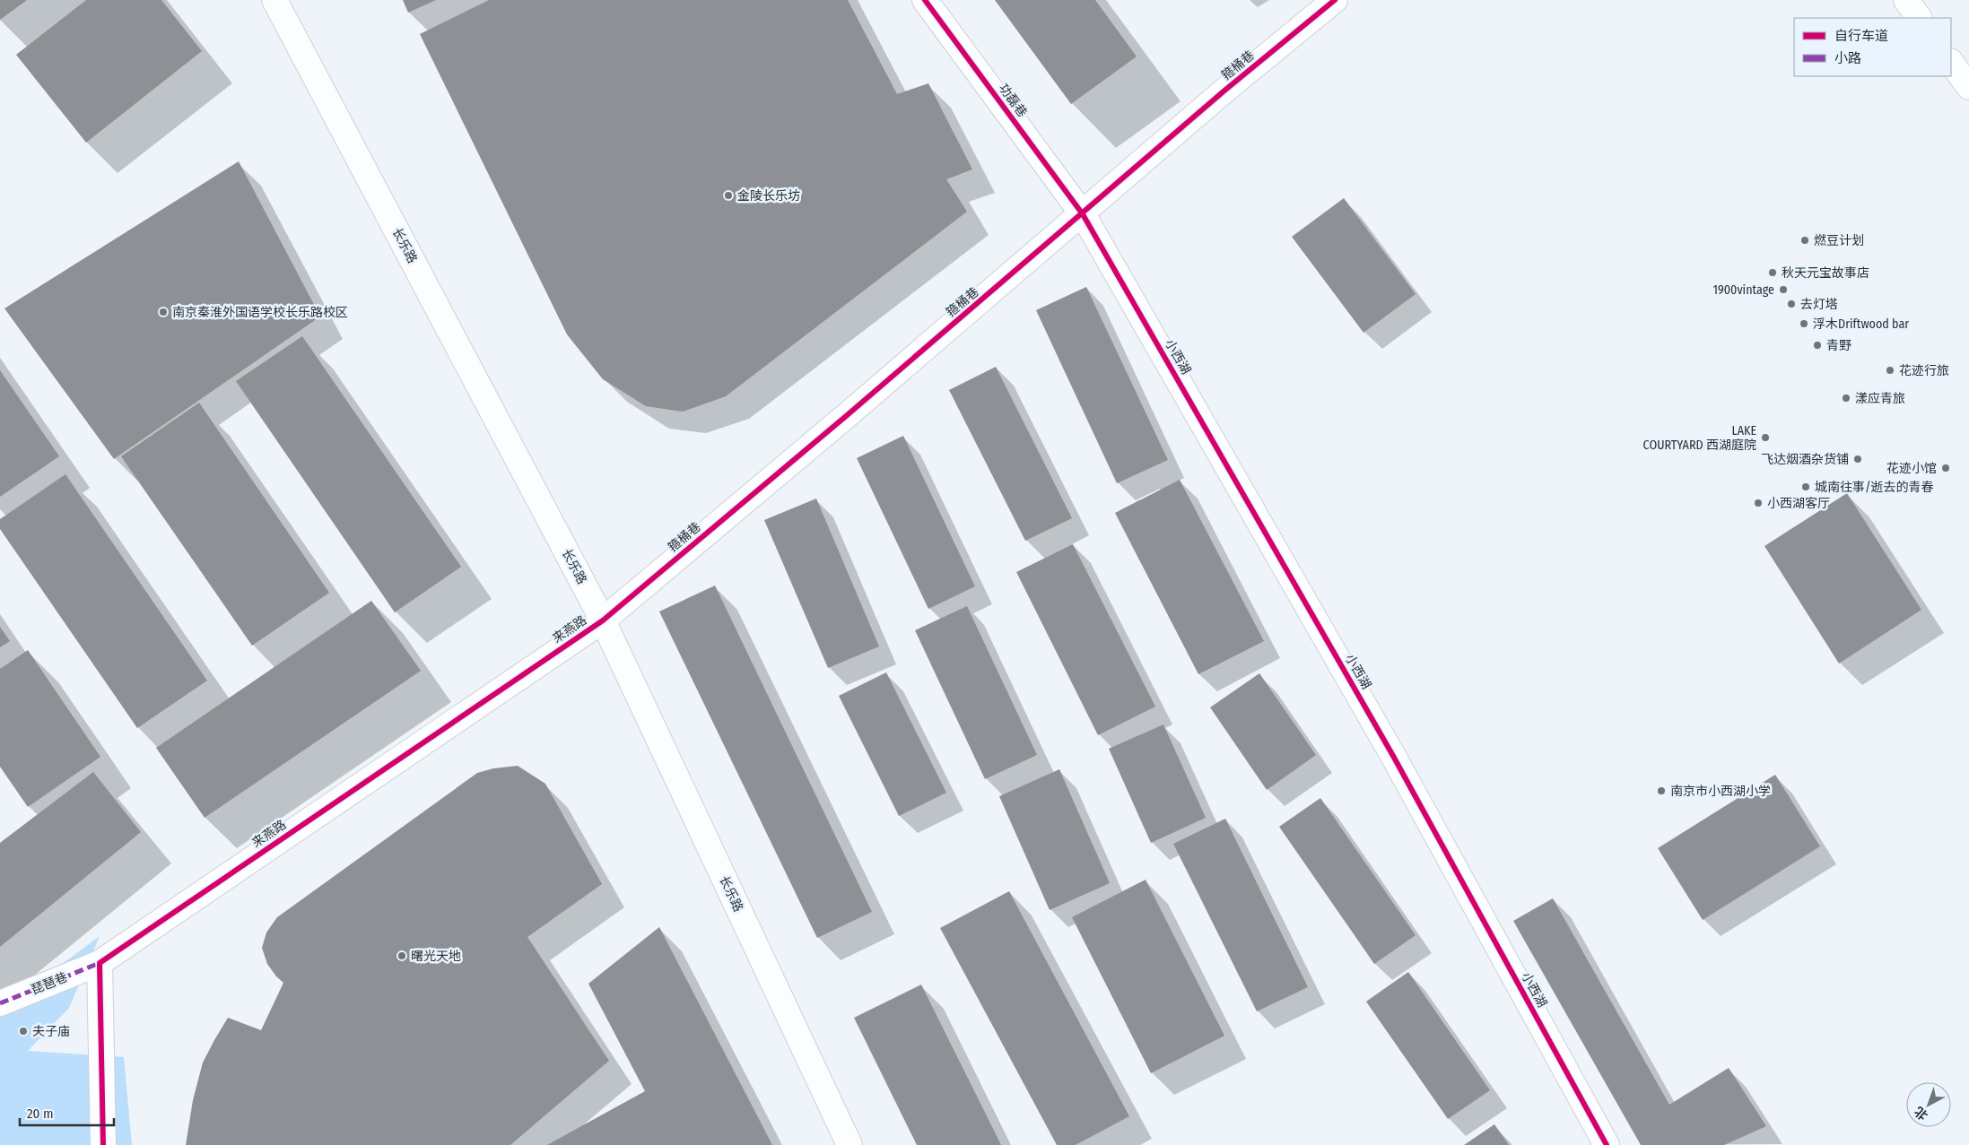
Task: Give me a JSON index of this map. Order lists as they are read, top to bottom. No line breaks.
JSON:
{"streets":{"street":["箍桶巷","功磊巷","长乐路","小西湖","来燕路","琵琶巷"]},"crossings":[["箍桶巷","功磊巷"],["箍桶巷","长乐路"],["箍桶巷","小西湖"],["箍桶巷","来燕路"],["功磊巷","小西湖"],["长乐路","来燕路"],["来燕路","琵琶巷"]],"places":["金陵长乐坊","燃豆计划","秋天元宝故事店","1900vintage","去灯塔","南京秦淮外国语学校长乐路校区","浮木Driftwood bar","青野","花迹行旅","漾应青旅","LAKE COURTYARD 西湖庭院","飞达烟酒杂货铺","花迹小馆","城南往事/逝去的青春","小西湖客厅","南京市小西湖小学","曙光天地","夫子庙"],"legend":["自行车道","小路"],"scale_bar":"20 m","north":"bottom left"}
